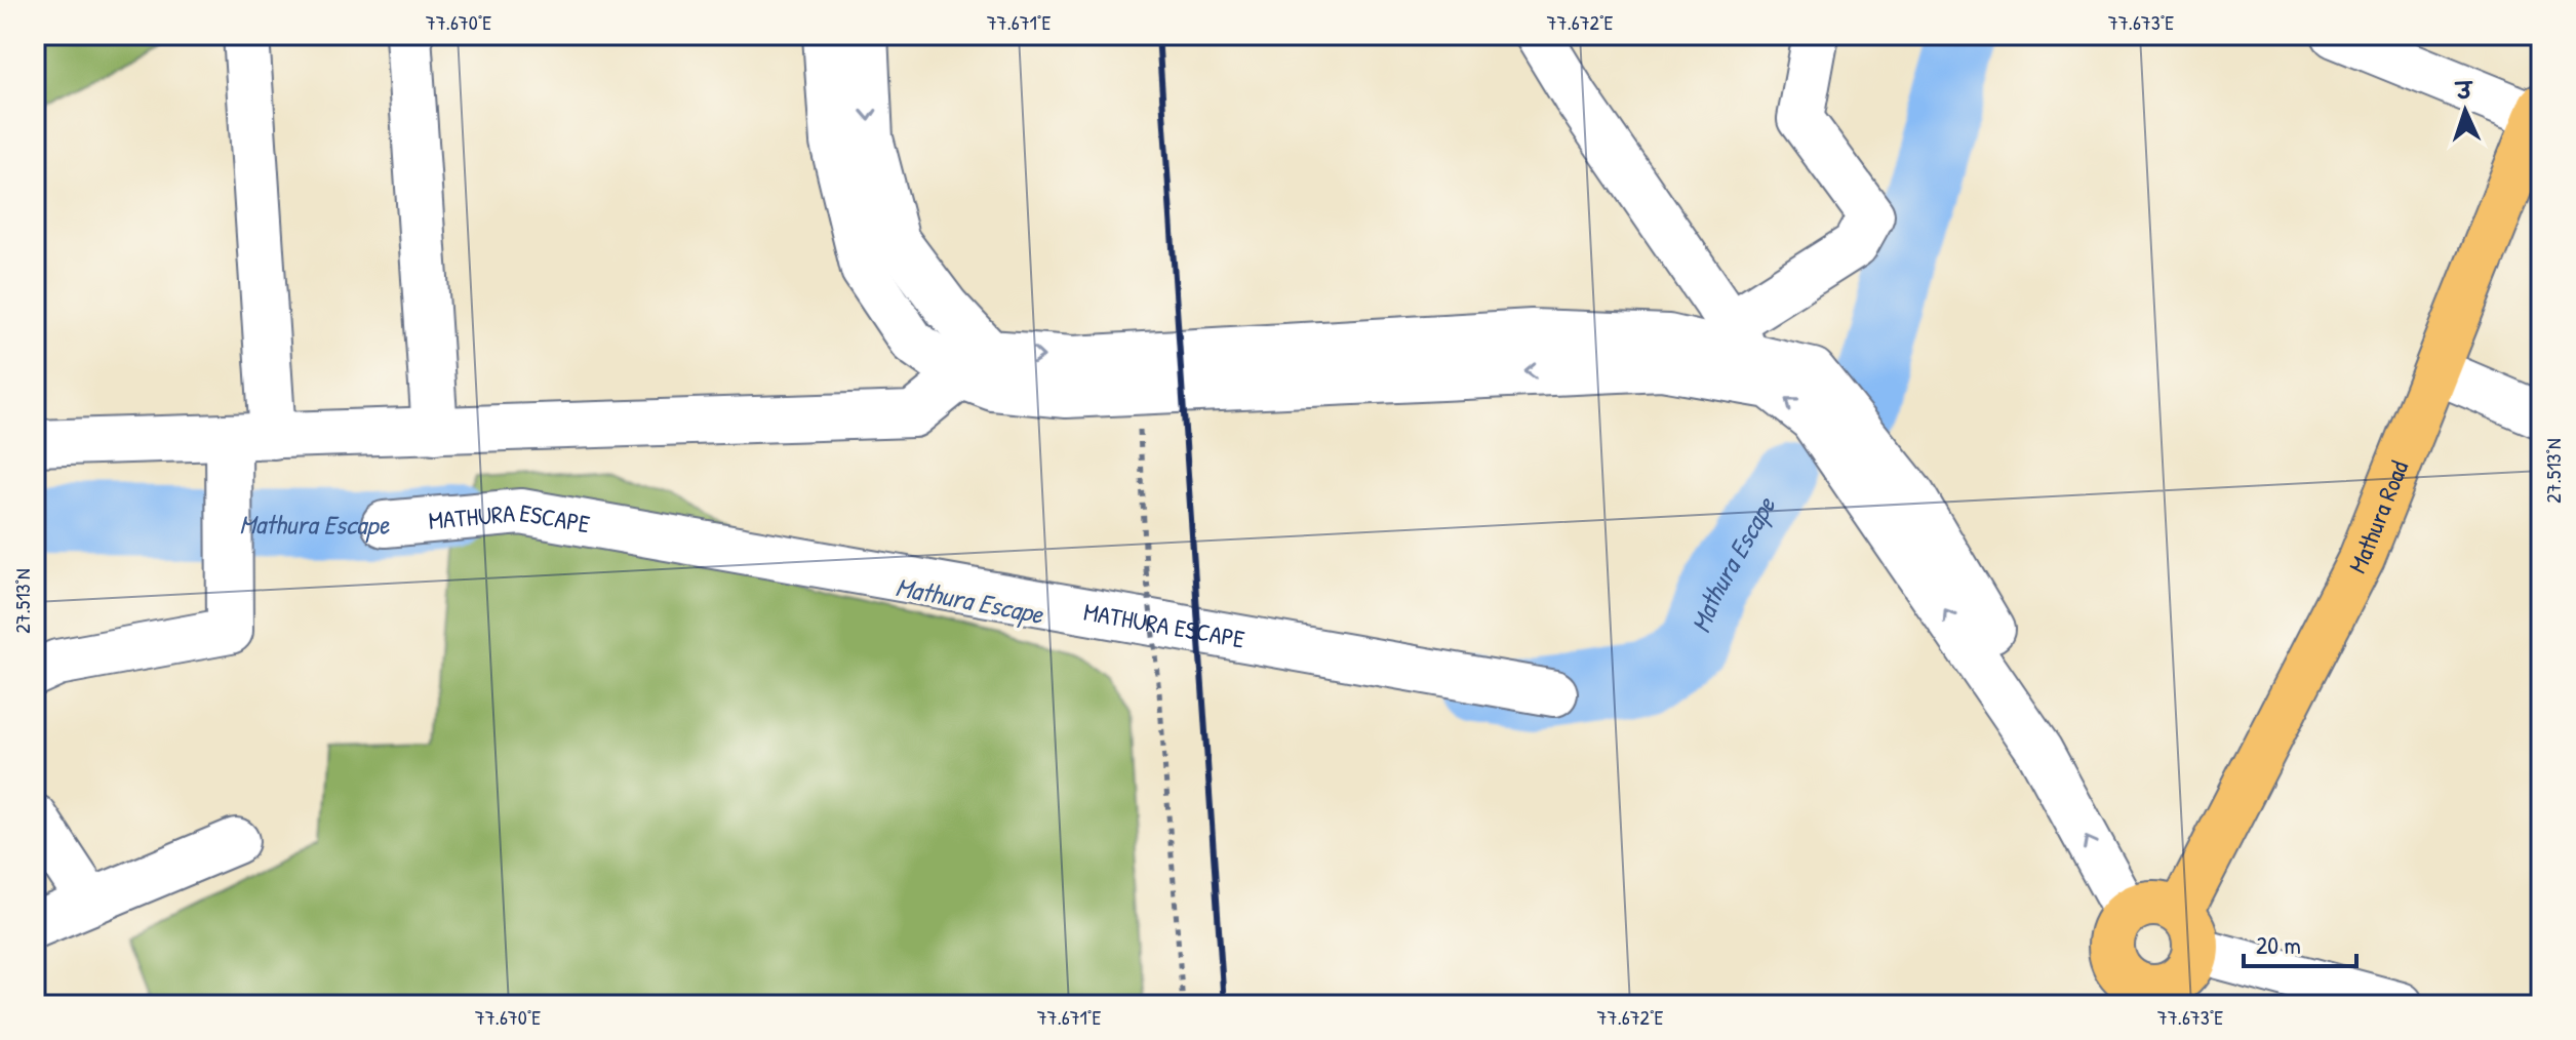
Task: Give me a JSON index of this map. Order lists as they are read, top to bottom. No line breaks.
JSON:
{"streets":{"main road":["Mathura Road"],"street":["MATHURA ESCAPE"]},"water":["Mathura Escape"],"scale_bar":"20 m","north":"top","coordinates":["77.670°E","77.671°E","77.672°E","77.673°E","27.513°N"]}
